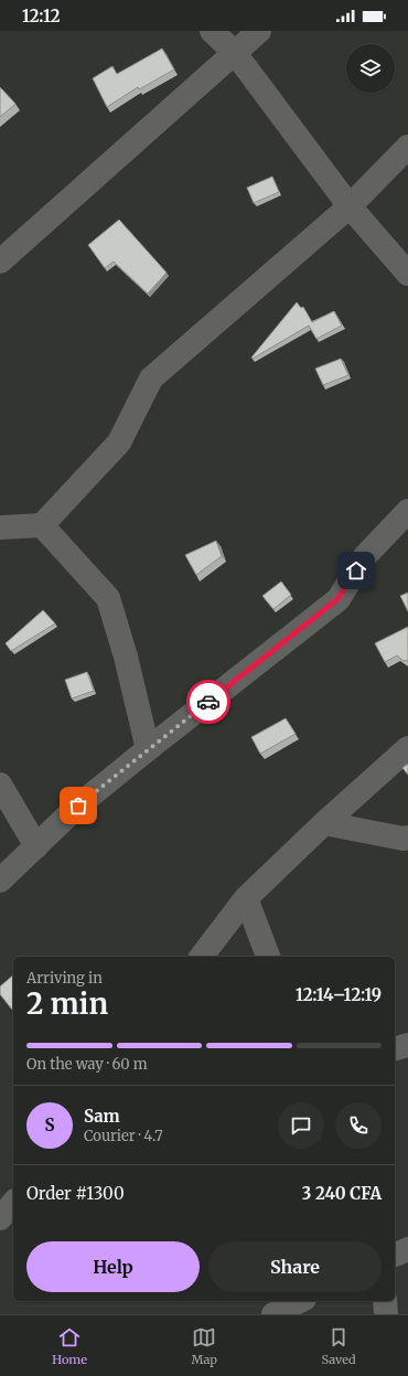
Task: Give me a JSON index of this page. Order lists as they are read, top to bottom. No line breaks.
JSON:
{"page":{"status":"12:12","heading":["2 min","Arriving in","12:14–12:19"],"panel":["Sam","Courier · 4.7","Order #1300","3 240 CFA"],"bar":"On the way · 60 m","round":"S","buttons":["Help","Share"],"tabs":["Home","Map","Saved"]}}
